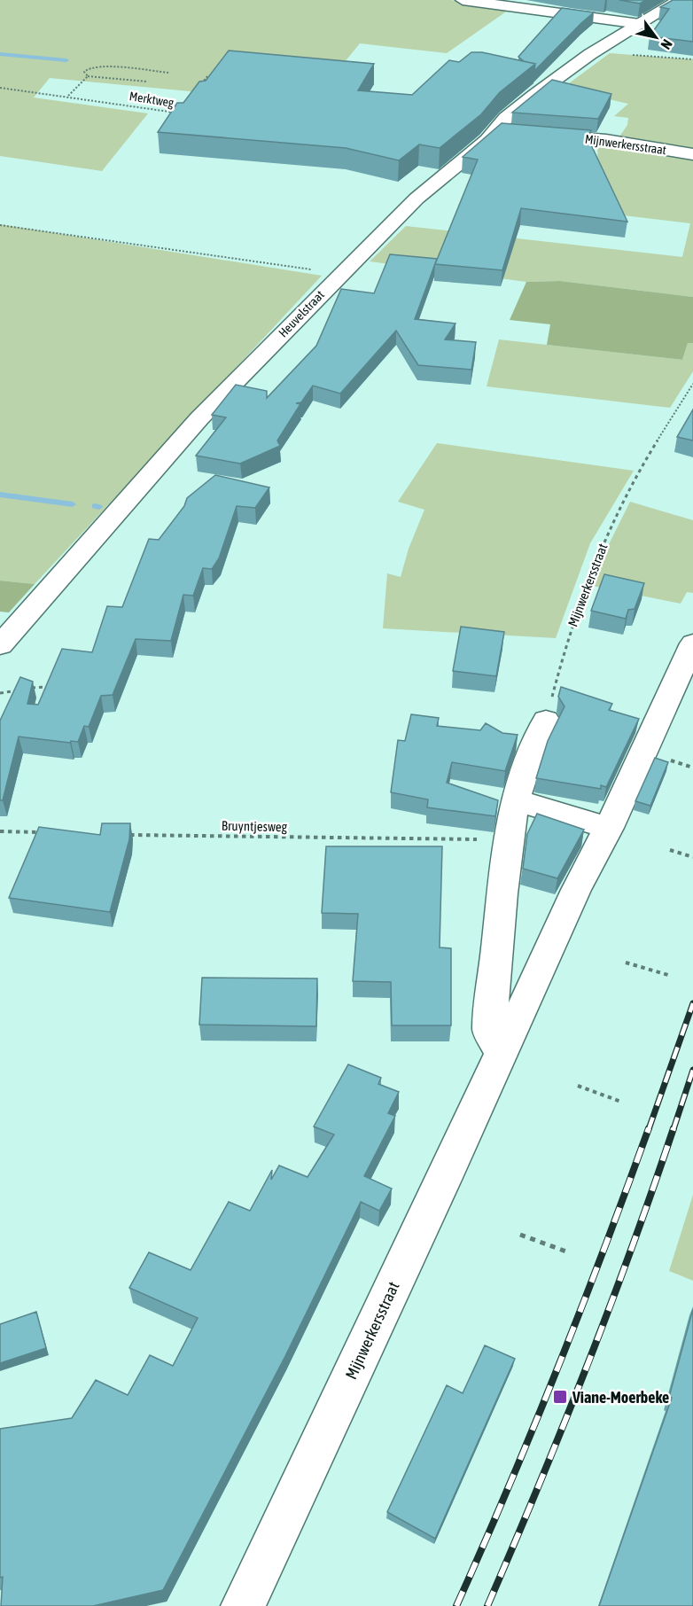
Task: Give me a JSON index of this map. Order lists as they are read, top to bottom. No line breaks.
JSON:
{"streets":{"street":["Mijnwerkersstraat","Heuvelstraat"],"path":["Merktweg","Bruyntjesweg"]},"places":{"transit":["Viane-Moerbeke"]},"north":"bottom right"}
